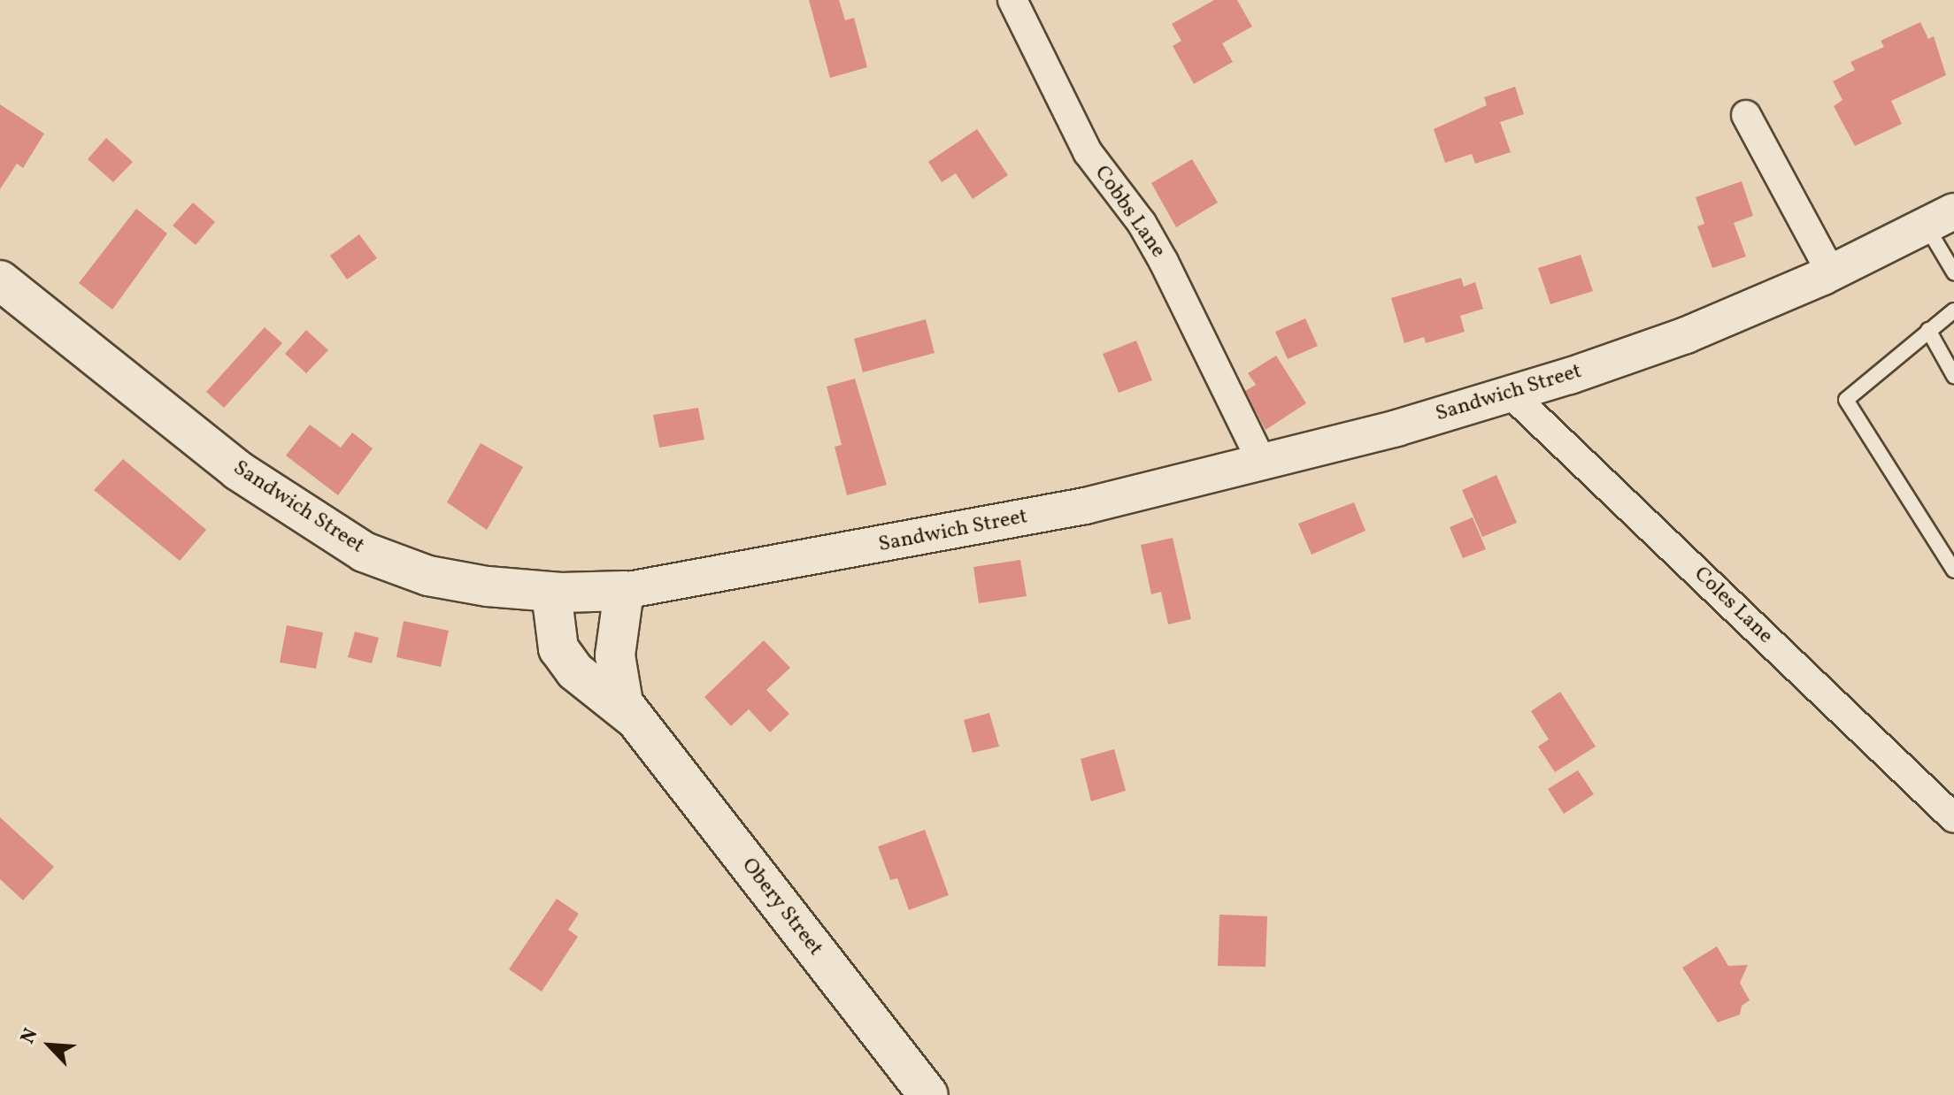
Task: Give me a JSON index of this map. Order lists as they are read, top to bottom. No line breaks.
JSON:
{"streets":{"main road":["Sandwich Street","Obery Street"],"street":["Cobbs Lane","Coles Lane"]},"crossings":[["Cobbs Lane","Sandwich Street"],["Sandwich Street","Coles Lane"],["Sandwich Street","Obery Street"]],"north":"top left"}
